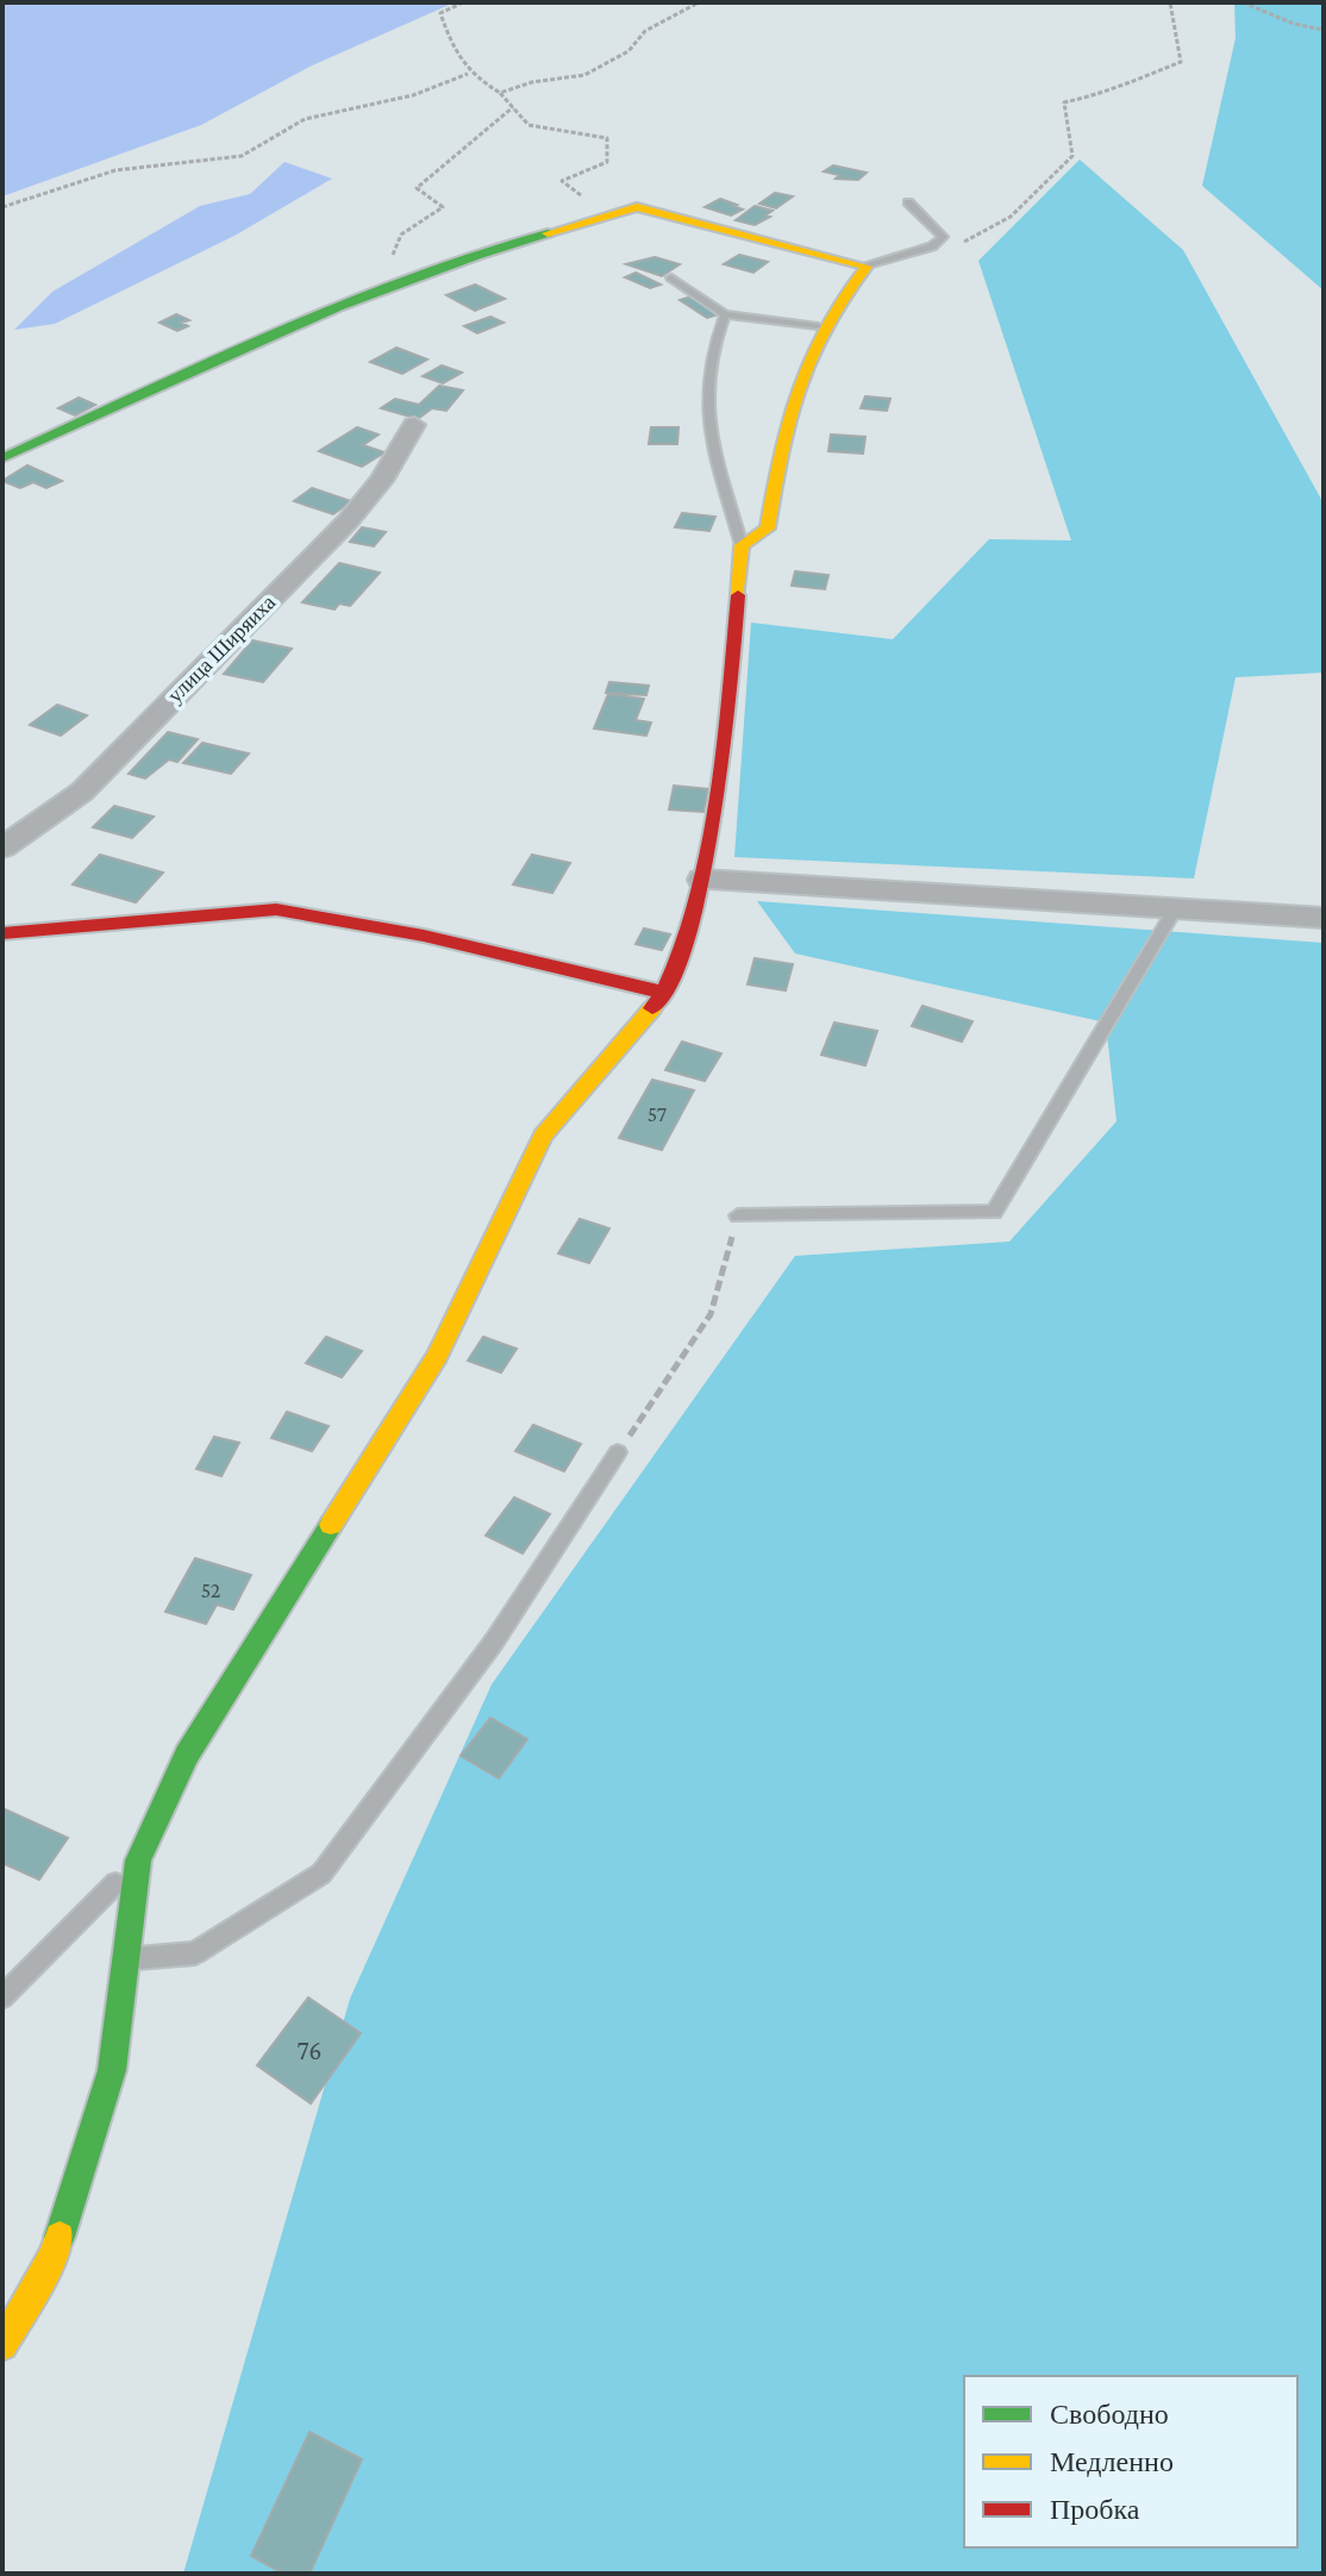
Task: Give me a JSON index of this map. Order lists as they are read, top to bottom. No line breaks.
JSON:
{"streets":{"street":["улица Ширяиха"]},"house_numbers":["57","52","76"],"legend":["Свободно","Медленно","Пробка"]}
